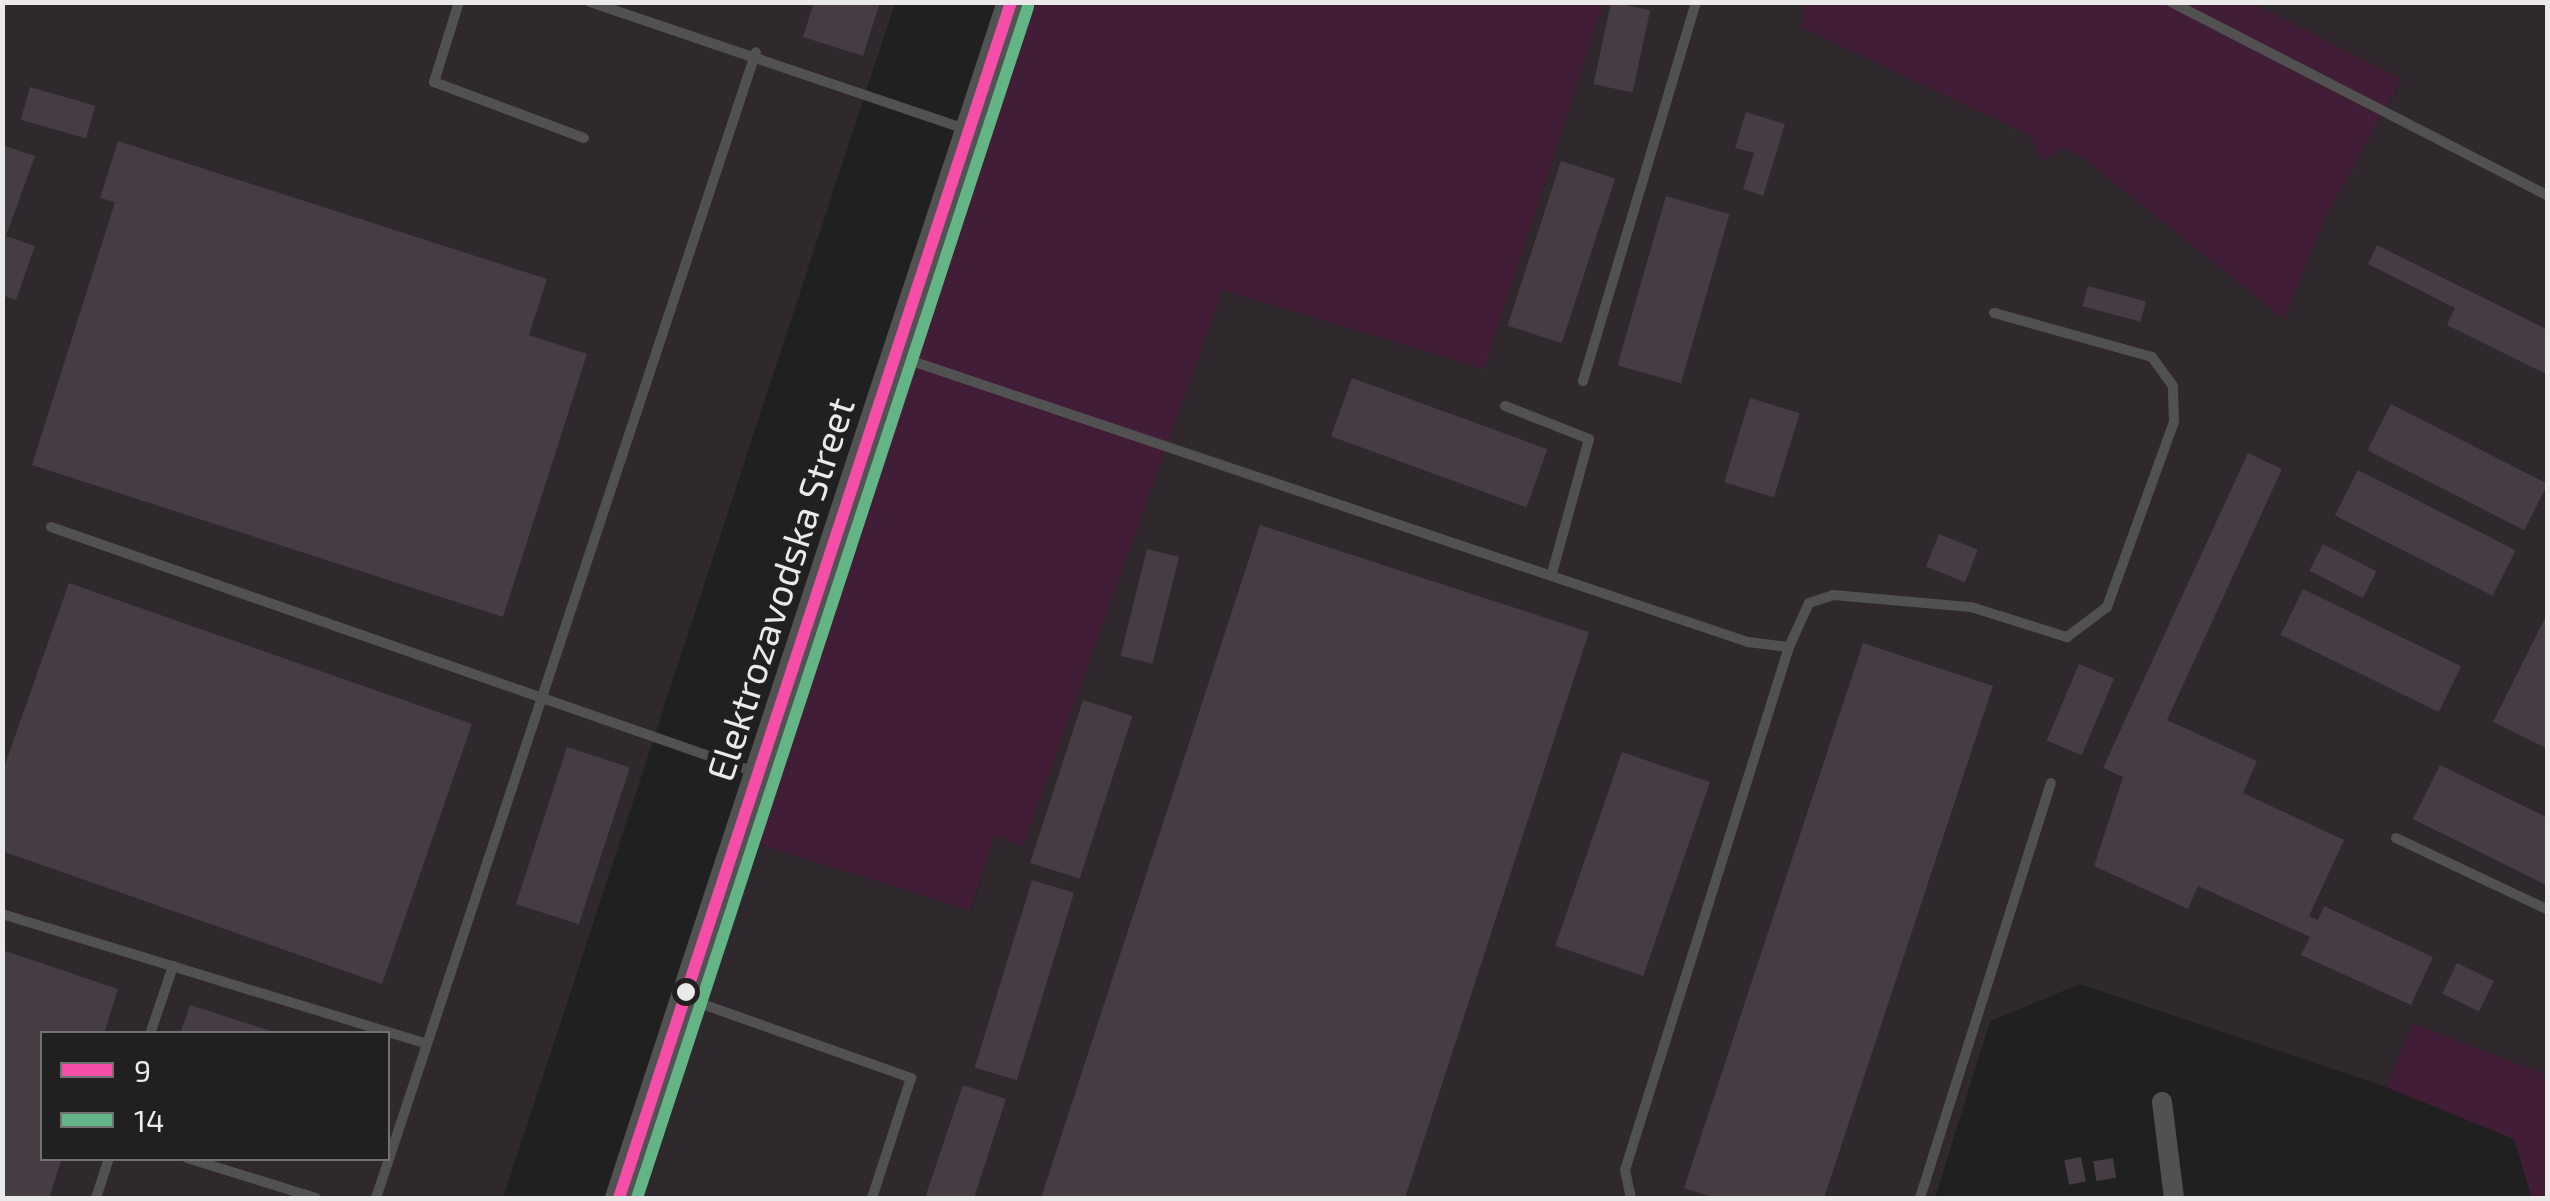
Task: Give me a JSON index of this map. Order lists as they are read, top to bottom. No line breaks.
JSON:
{"streets":{"main road":["Elektrozavodska Street"]},"lines":["transit line 9","transit line 14"],"legend":["9","14"]}
